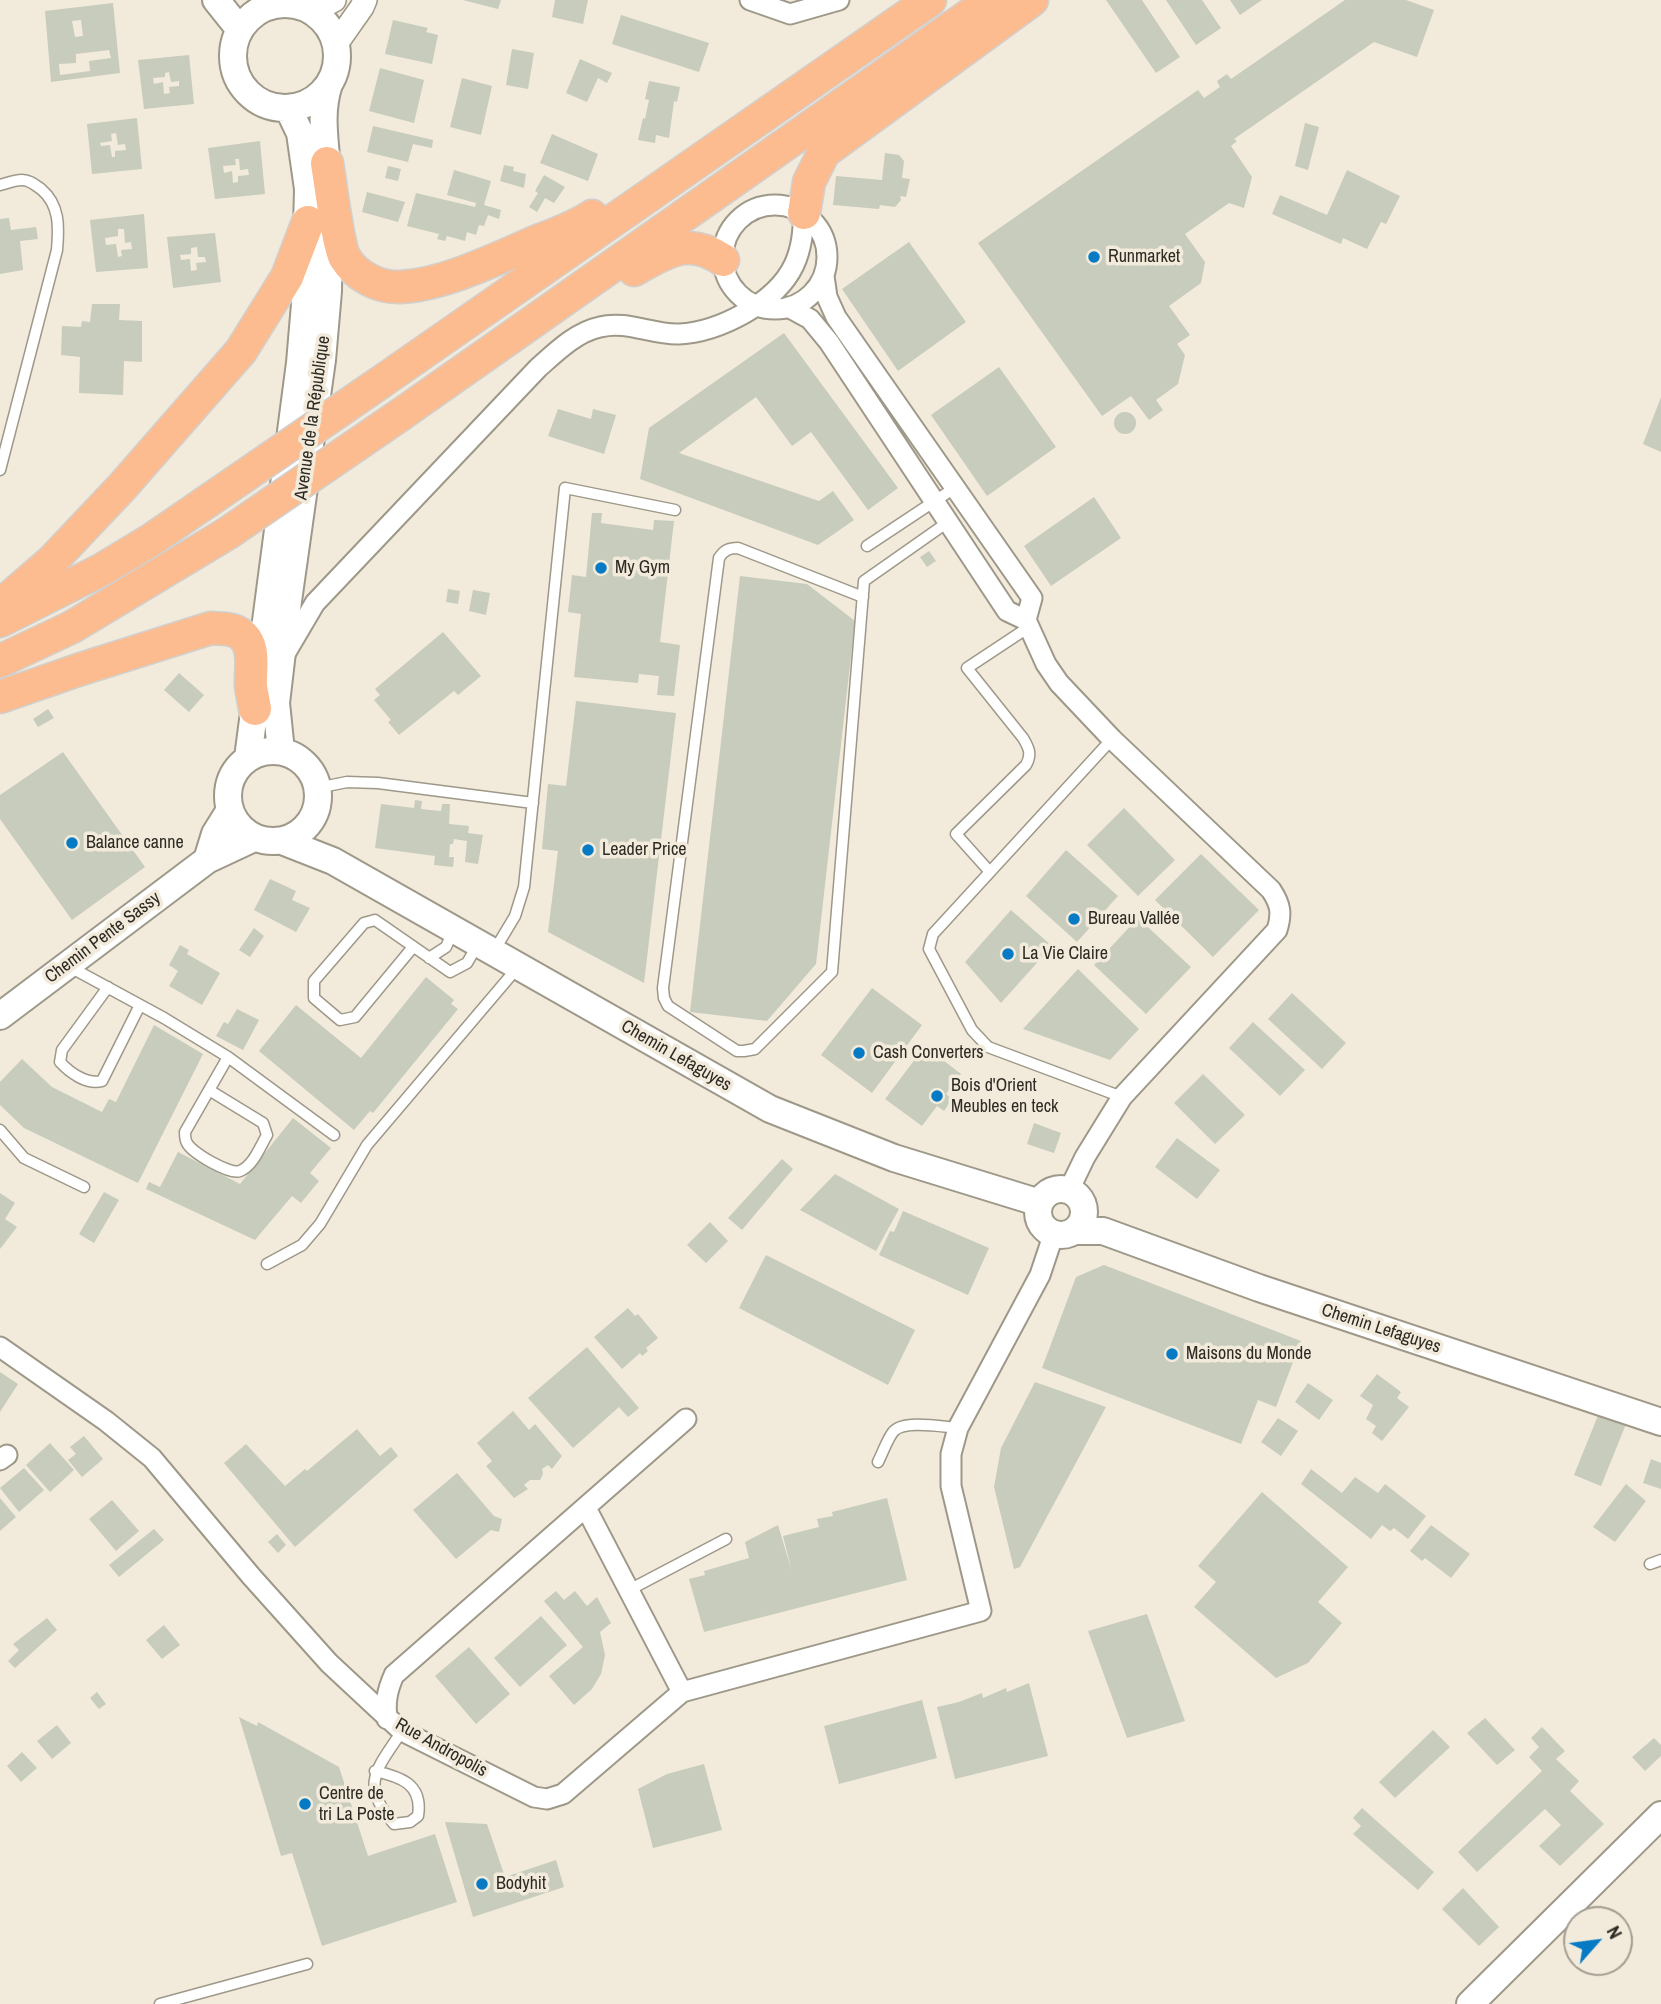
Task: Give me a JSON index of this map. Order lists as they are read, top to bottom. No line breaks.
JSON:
{"streets":{"main road":["Avenue de la République","Chemin Pente Sassy","Chemin Lefaguyes"],"street":["Rue Andropolis"]},"crossings":[["Avenue de la République","Chemin Pente Sassy"],["Avenue de la République","Chemin Lefaguyes"],["Chemin Pente Sassy","Chemin Lefaguyes"]],"places":["Runmarket","My Gym","Balance canne","Leader Price","Bureau Vallée","La Vie Claire","Cash Converters","Bois d'Orient Meubles en teck","Maisons du Monde","Centre de tri La Poste","Bodyhit"],"north":"top right"}
